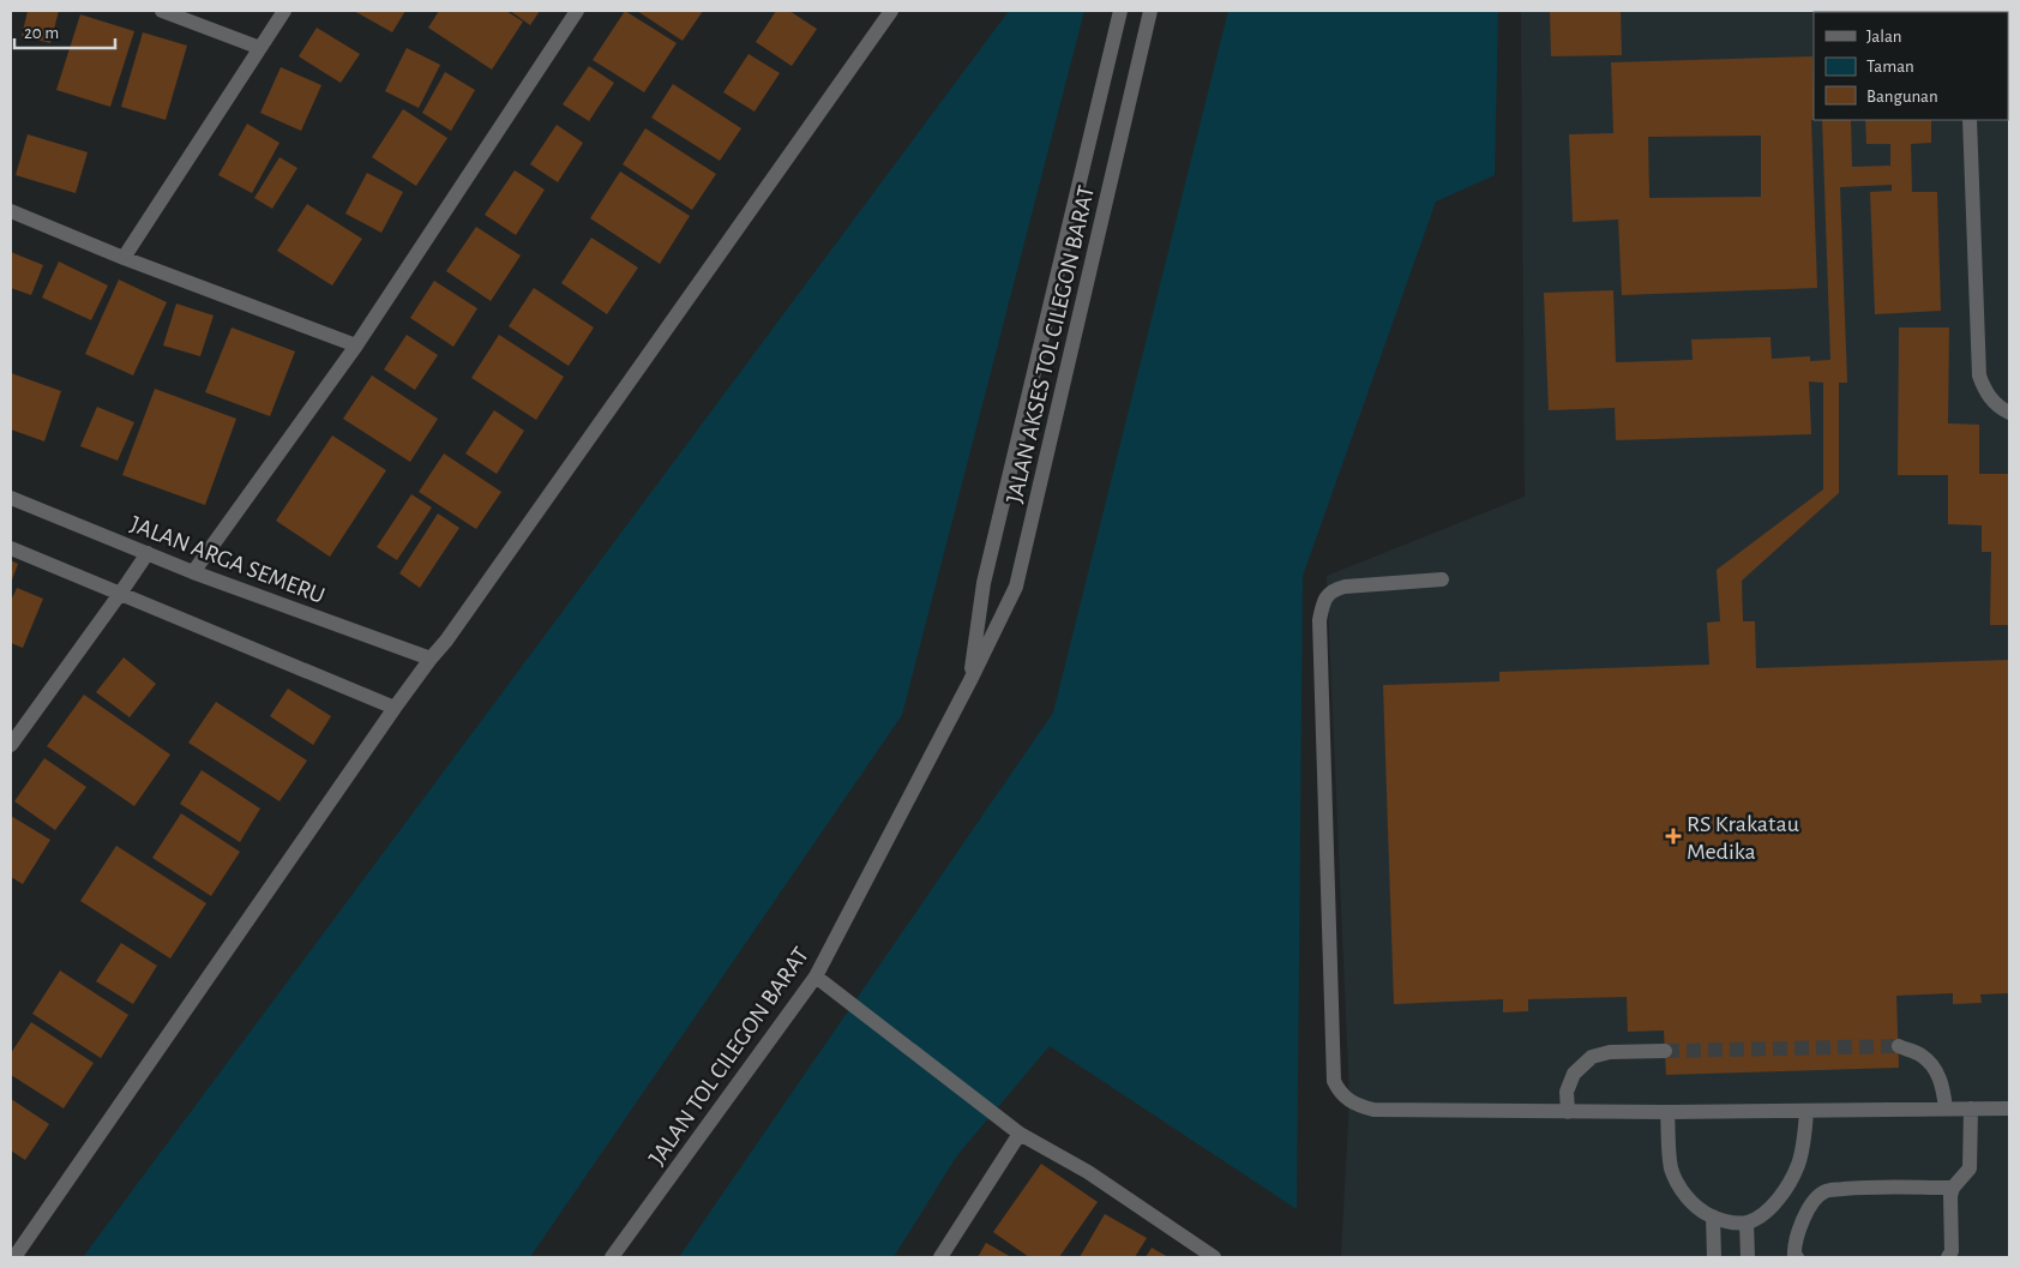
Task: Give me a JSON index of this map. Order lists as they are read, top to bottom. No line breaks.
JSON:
{"streets":{"street":["JALAN AKSES TOL CILEGON BARAT","JALAN ARGA SEMERU","JALAN TOL CILEGON BARAT"]},"crossings":[["JALAN AKSES TOL CILEGON BARAT","JALAN TOL CILEGON BARAT"]],"places":{"health":["RS Krakatau Medika"]},"legend":["Jalan","Taman","Bangunan"],"scale_bar":"20 m"}
